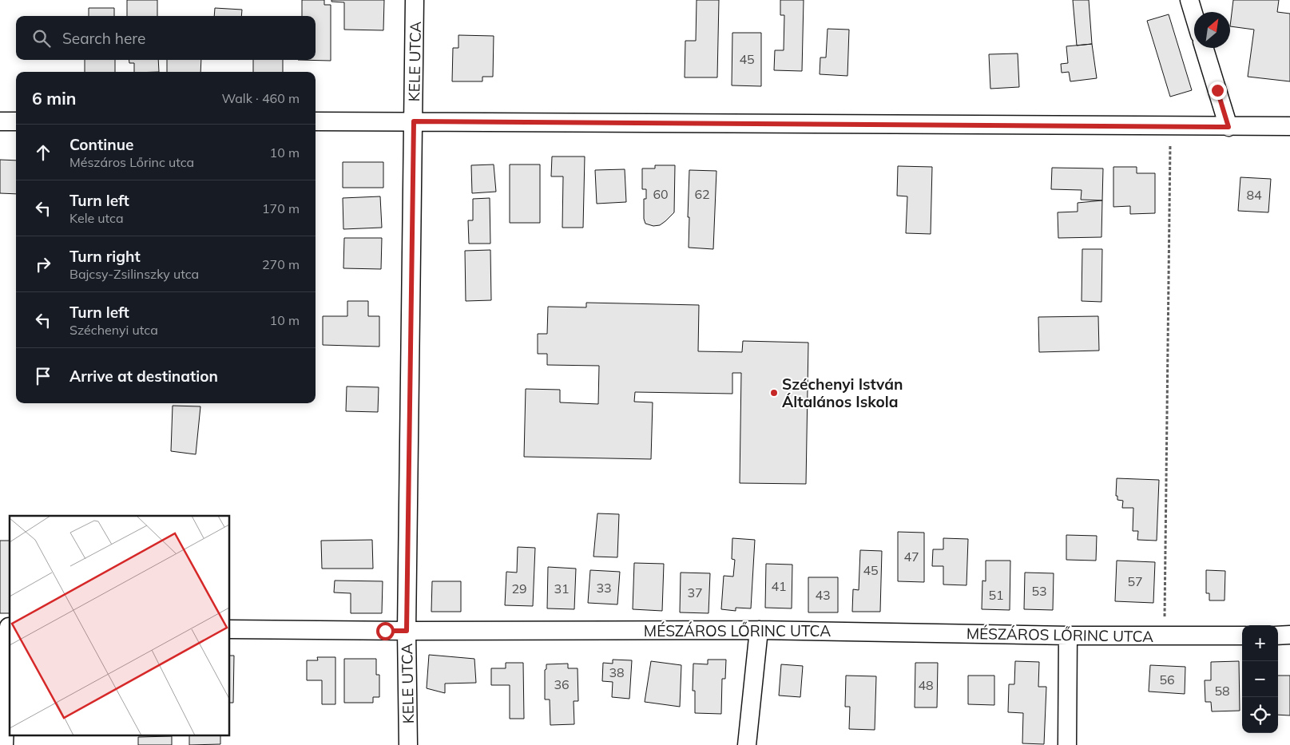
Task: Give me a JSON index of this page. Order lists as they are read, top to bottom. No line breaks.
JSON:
{"streets":{"street":["KELE UTCA","MÉSZÁROS LŐRINC UTCA"]},"crossings":[["KELE UTCA","MÉSZÁROS LŐRINC UTCA"]],"places":["Széchenyi István Általános Iskola"],"house_numbers":["45","60","62","84","47","45","57","41","33","29","31","53","37","43","51","38","56","36","48","58"],"north":"top right","page":{"search":"Search here","heading":["6 min","Walk · 460 m"],"list":[["Continue","Mészáros Lőrinc utca","10 m"],["Turn left","Kele utca","170 m"],["Turn right","Bajcsy-Zsilinszky utca","270 m"],["Turn left","Széchenyi utca","10 m"],"Arrive at destination"],"map_buttons":["+","−"]}}
